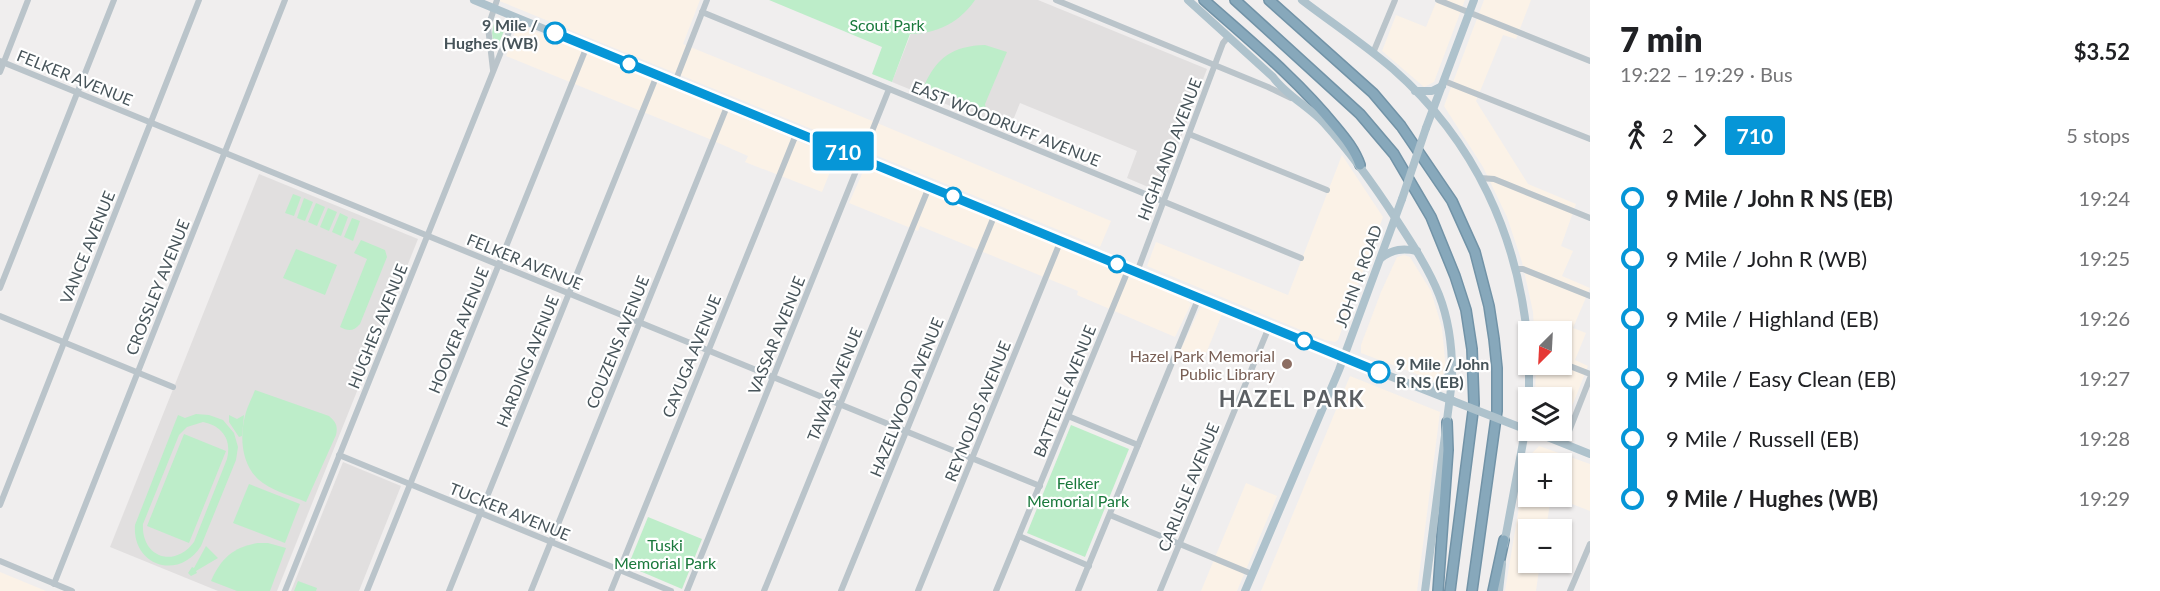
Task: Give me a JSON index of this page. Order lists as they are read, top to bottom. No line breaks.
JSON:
{"streets":{"main road":["JOHN R ROAD"],"street":["FELKER AVENUE","EAST WOODRUFF AVENUE","HIGHLAND AVENUE","VANCE AVENUE","CROSSLEY AVENUE","HUGHES AVENUE","HOOVER AVENUE","VASSAR AVENUE","COUZENS AVENUE","CAYUGA AVENUE","HARDING AVENUE","TAWAS AVENUE","BATTELLE AVENUE","HAZELWOOD AVENUE","REYNOLDS AVENUE","CARLISLE AVENUE","TUCKER AVENUE"]},"crossings":[["FELKER AVENUE","VANCE AVENUE"],["FELKER AVENUE","CROSSLEY AVENUE"],["FELKER AVENUE","HUGHES AVENUE"],["FELKER AVENUE","HOOVER AVENUE"],["FELKER AVENUE","VASSAR AVENUE"],["FELKER AVENUE","COUZENS AVENUE"],["FELKER AVENUE","CAYUGA AVENUE"],["FELKER AVENUE","HARDING AVENUE"],["FELKER AVENUE","TAWAS AVENUE"],["FELKER AVENUE","BATTELLE AVENUE"],["FELKER AVENUE","HAZELWOOD AVENUE"],["FELKER AVENUE","REYNOLDS AVENUE"],["EAST WOODRUFF AVENUE","HIGHLAND AVENUE"],["EAST WOODRUFF AVENUE","VASSAR AVENUE"],["HIGHLAND AVENUE","BATTELLE AVENUE"],["HUGHES AVENUE","TUCKER AVENUE"],["HOOVER AVENUE","TUCKER AVENUE"],["COUZENS AVENUE","TUCKER AVENUE"],["CAYUGA AVENUE","TUCKER AVENUE"],["HARDING AVENUE","TUCKER AVENUE"]],"districts":["HAZEL PARK"],"parks":["Scout Park","Felker Memorial Park","Tuski Memorial Park"],"places":["9 Mile / Hughes (WB)","Hazel Park Memorial Public Library","9 Mile / John R NS (EB)"],"lines":["bus line 710"],"north":"bottom left","page":{"on_map":"710","heading":["7 min","19:22 – 19:29 · Bus","$3.52"],"legs":["2","710","5 stops"],"list":[{"name":"9 Mile / John R NS (EB)","value":"19:24"},{"name":"9 Mile / John R (WB)","value":"19:25"},{"name":"9 Mile / Highland (EB)","value":"19:26"},{"name":"9 Mile / Easy Clean (EB)","value":"19:27"},{"name":"9 Mile / Russell (EB)","value":"19:28"},{"name":"9 Mile / Hughes (WB)","value":"19:29"}],"map_buttons":["+","−"]}}
